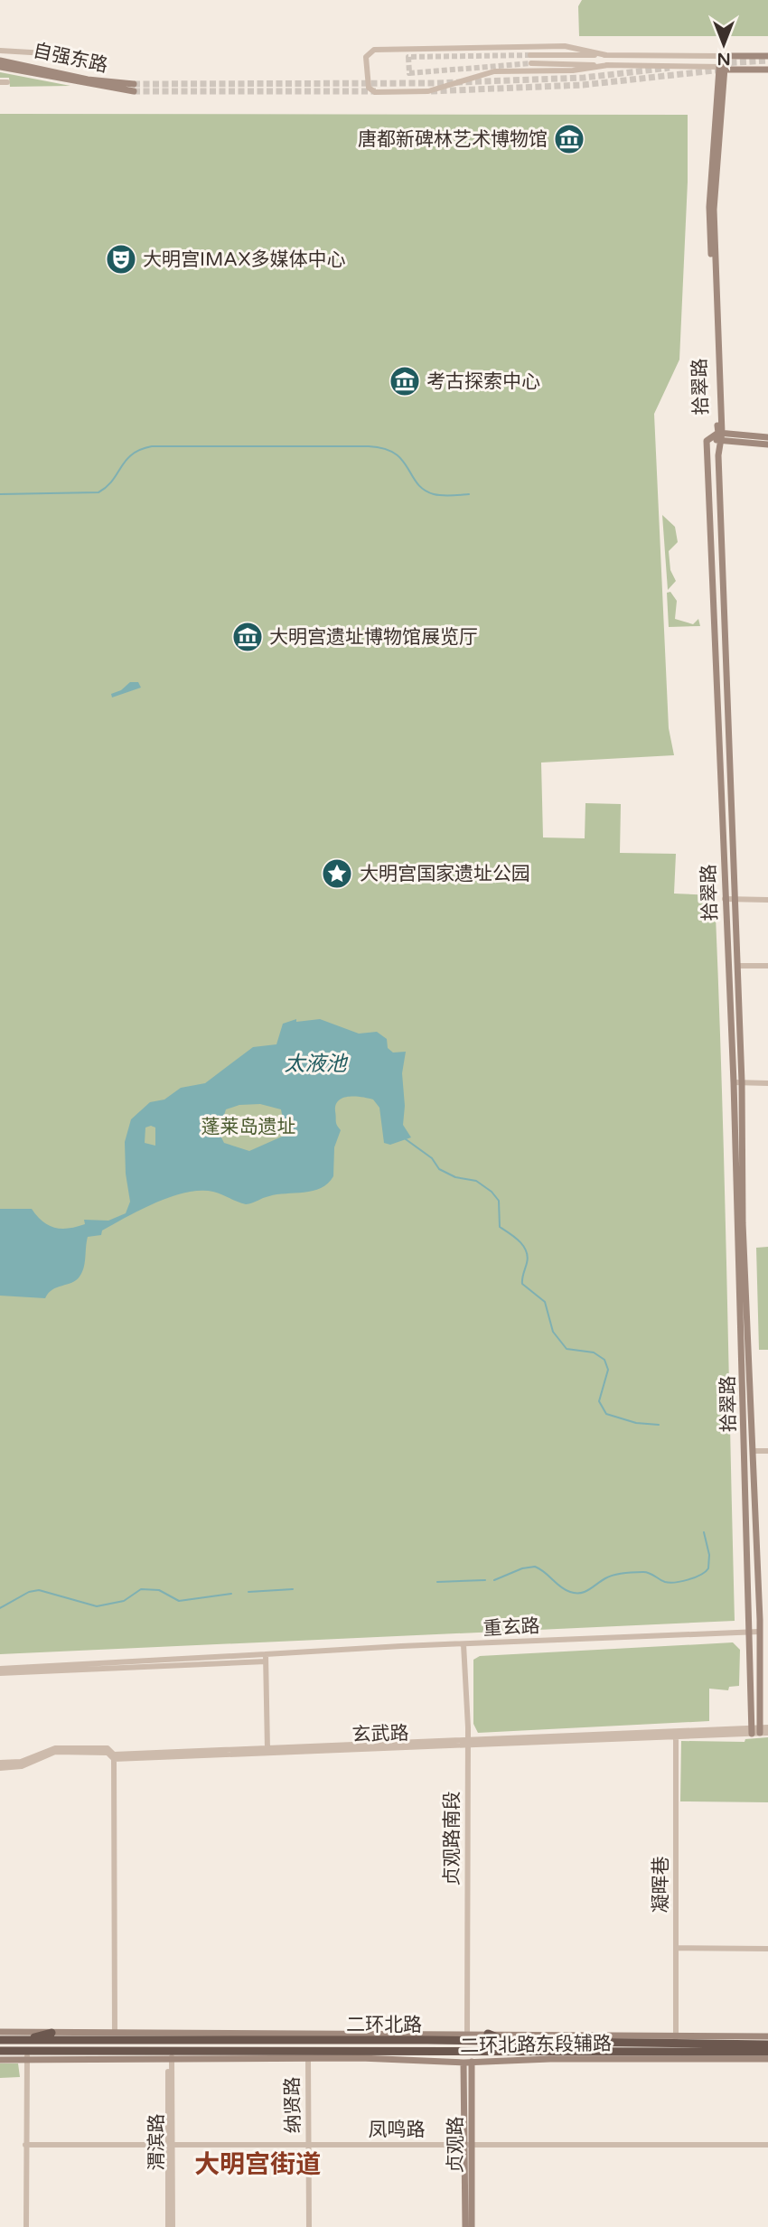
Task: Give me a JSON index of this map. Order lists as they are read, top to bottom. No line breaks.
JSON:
{"streets":{"highway":["二环北路"],"main road":["自强东路","拾翠路","二环北路东段辅路","贞观路"],"street":["重玄路","玄武路","贞观路南段","凝晖巷","纳贤路","凤鸣路","渭滨路"]},"crossings":[["拾翠路","重玄路"],["拾翠路","玄武路"],["重玄路","贞观路南段"],["玄武路","贞观路南段"],["玄武路","凝晖巷"],["贞观路南段","二环北路东段辅路"],["凝晖巷","二环北路东段辅路"],["二环北路","二环北路东段辅路"],["二环北路东段辅路","纳贤路"],["二环北路东段辅路","渭滨路"],["二环北路东段辅路","贞观路"],["纳贤路","凤鸣路"],["凤鸣路","渭滨路"],["凤鸣路","贞观路"]],"districts":["大明宫街道"],"water":["太液池"],"parks":["蓬莱岛遗址"],"places":{"museum":["唐都新碑林艺术博物馆","考古探索中心","大明宫遗址博物馆展览厅"],"theatre":["大明宫IMAX多媒体中心"],"place":["大明宫国家遗址公园"]},"north":"bottom"}
